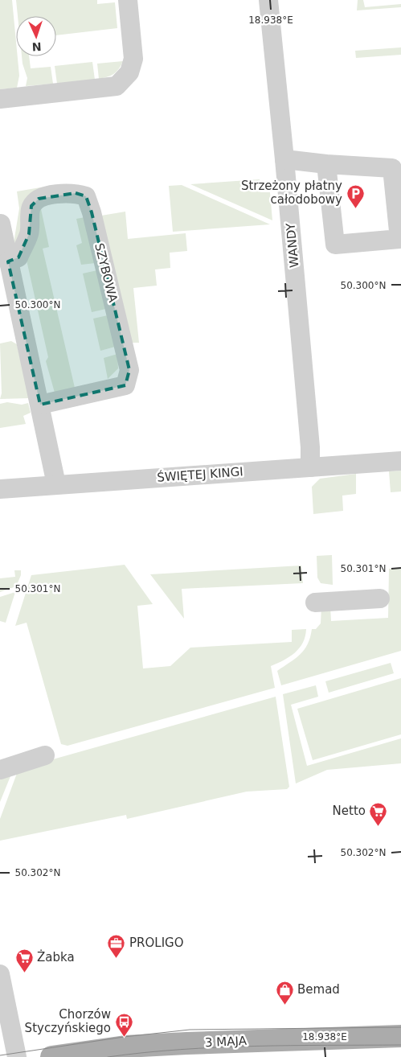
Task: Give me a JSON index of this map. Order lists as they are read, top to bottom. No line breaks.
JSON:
{"streets":{"main road":["3 MAJA"],"street":["WANDY","SZYBOWA","ŚWIĘTEJ KINGI"]},"crossings":[["WANDY","ŚWIĘTEJ KINGI"]],"places":{"parking":["Strzeżony płatny całodobowy"],"supermarket":["Netto","Żabka"],"office":["PROLIGO"],"shop":["Bemad"],"bus stop":["Chorzów Styczyńskiego"]},"north":"bottom","coordinates":["18.938°E","50.300°N","50.301°N","50.302°N"]}
